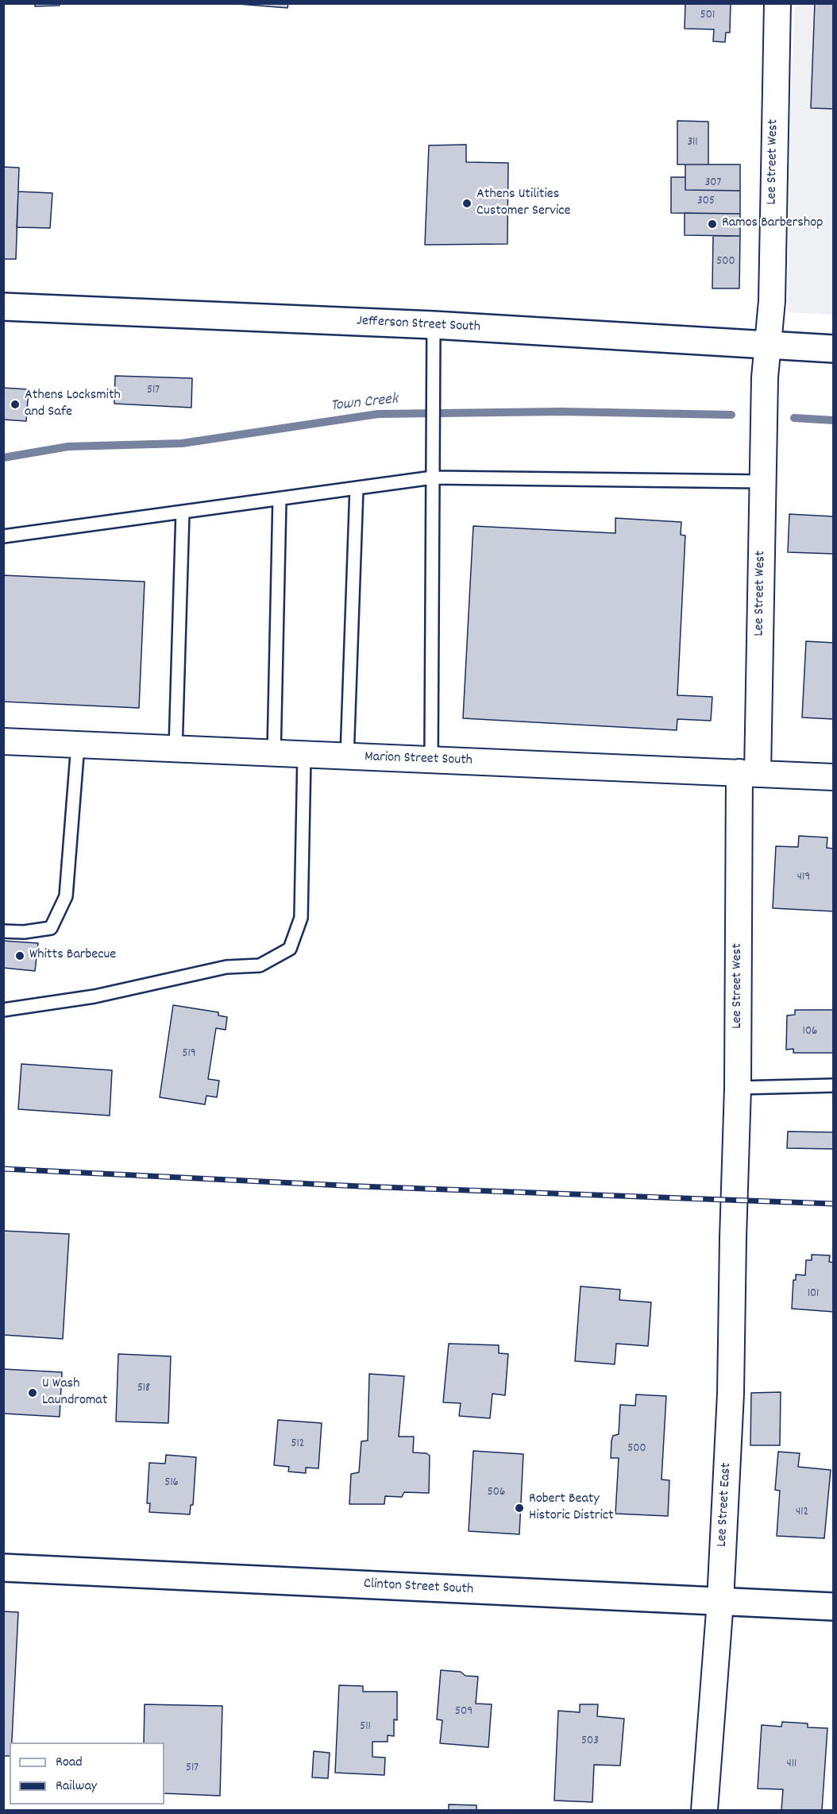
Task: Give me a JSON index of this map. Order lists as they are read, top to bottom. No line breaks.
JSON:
{"streets":{"main road":["Jefferson Street South","Clinton Street South"],"street":["Lee Street West","Marion Street South","Lee Street East"]},"crossings":[["Lee Street West","Jefferson Street South"],["Lee Street West","Marion Street South"],["Lee Street West","Lee Street East"],["Lee Street East","Clinton Street South"]],"water":["Town Creek"],"places":["Athens Utilities Customer Service","Ramos Barbershop","Athens Locksmith and Safe","Whitts Barbecue","U Wash Laundromat","Robert Beaty Historic District"],"house_numbers":["501","311","307","305","500","517","419","106","519","101","518","512","500","516","506","412","509","511","503","411","517"],"legend":["Road","Railway"]}
